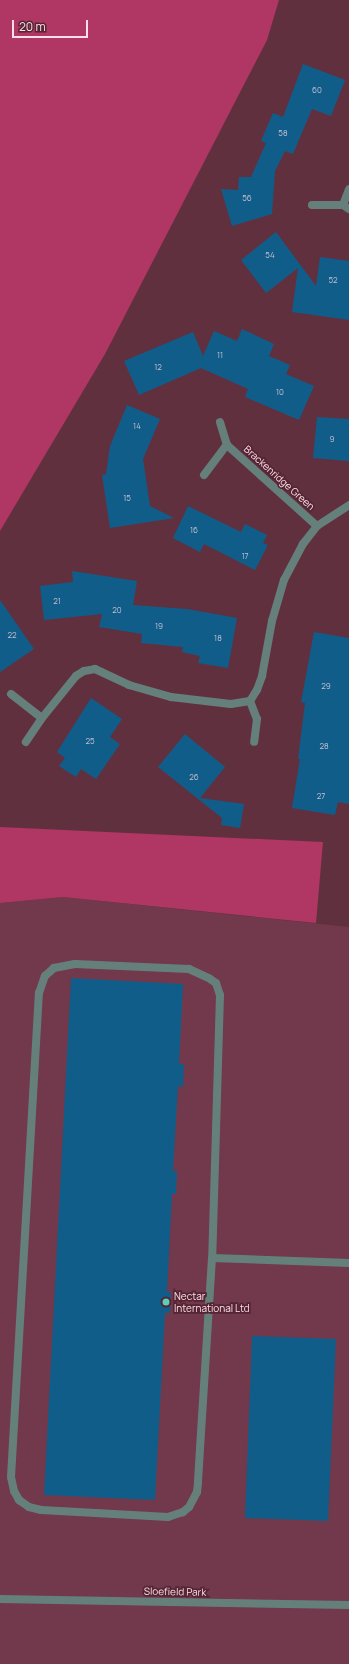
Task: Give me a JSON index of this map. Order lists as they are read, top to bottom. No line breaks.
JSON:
{"streets":{"street":["Brackenridge Green","Sloefield Park"]},"places":["Nectar International Ltd"],"house_numbers":["60","58","56","54","52","11","12","10","14","9","15","16","17","21","20","19","22","18","29","25","28","26","27"],"scale_bar":"20 m"}
